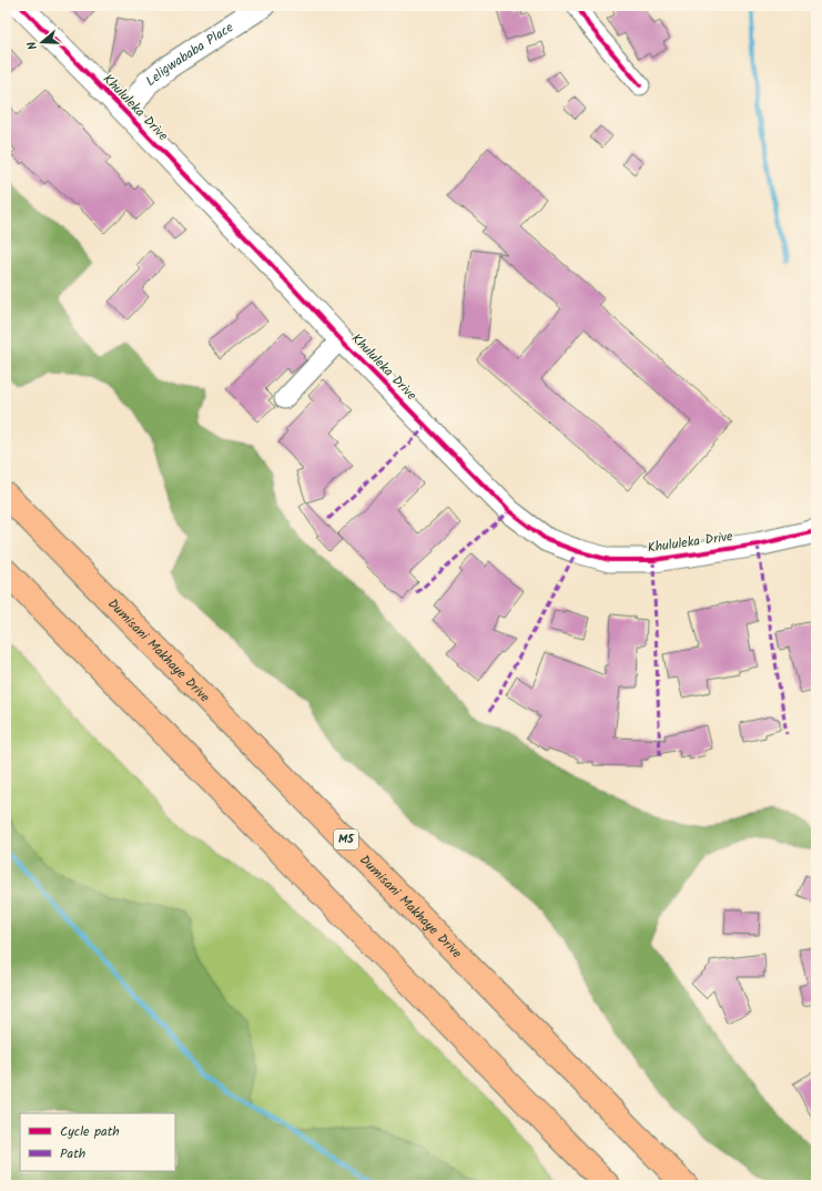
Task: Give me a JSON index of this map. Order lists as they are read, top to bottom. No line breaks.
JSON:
{"streets":{"main road":["Dumisani Makhaye Drive","M5"],"street":["Leligwababa Place","Khululeka Drive"]},"crossings":[["Leligwababa Place","Khululeka Drive"]],"legend":["Cycle path","Path"],"north":"left"}
